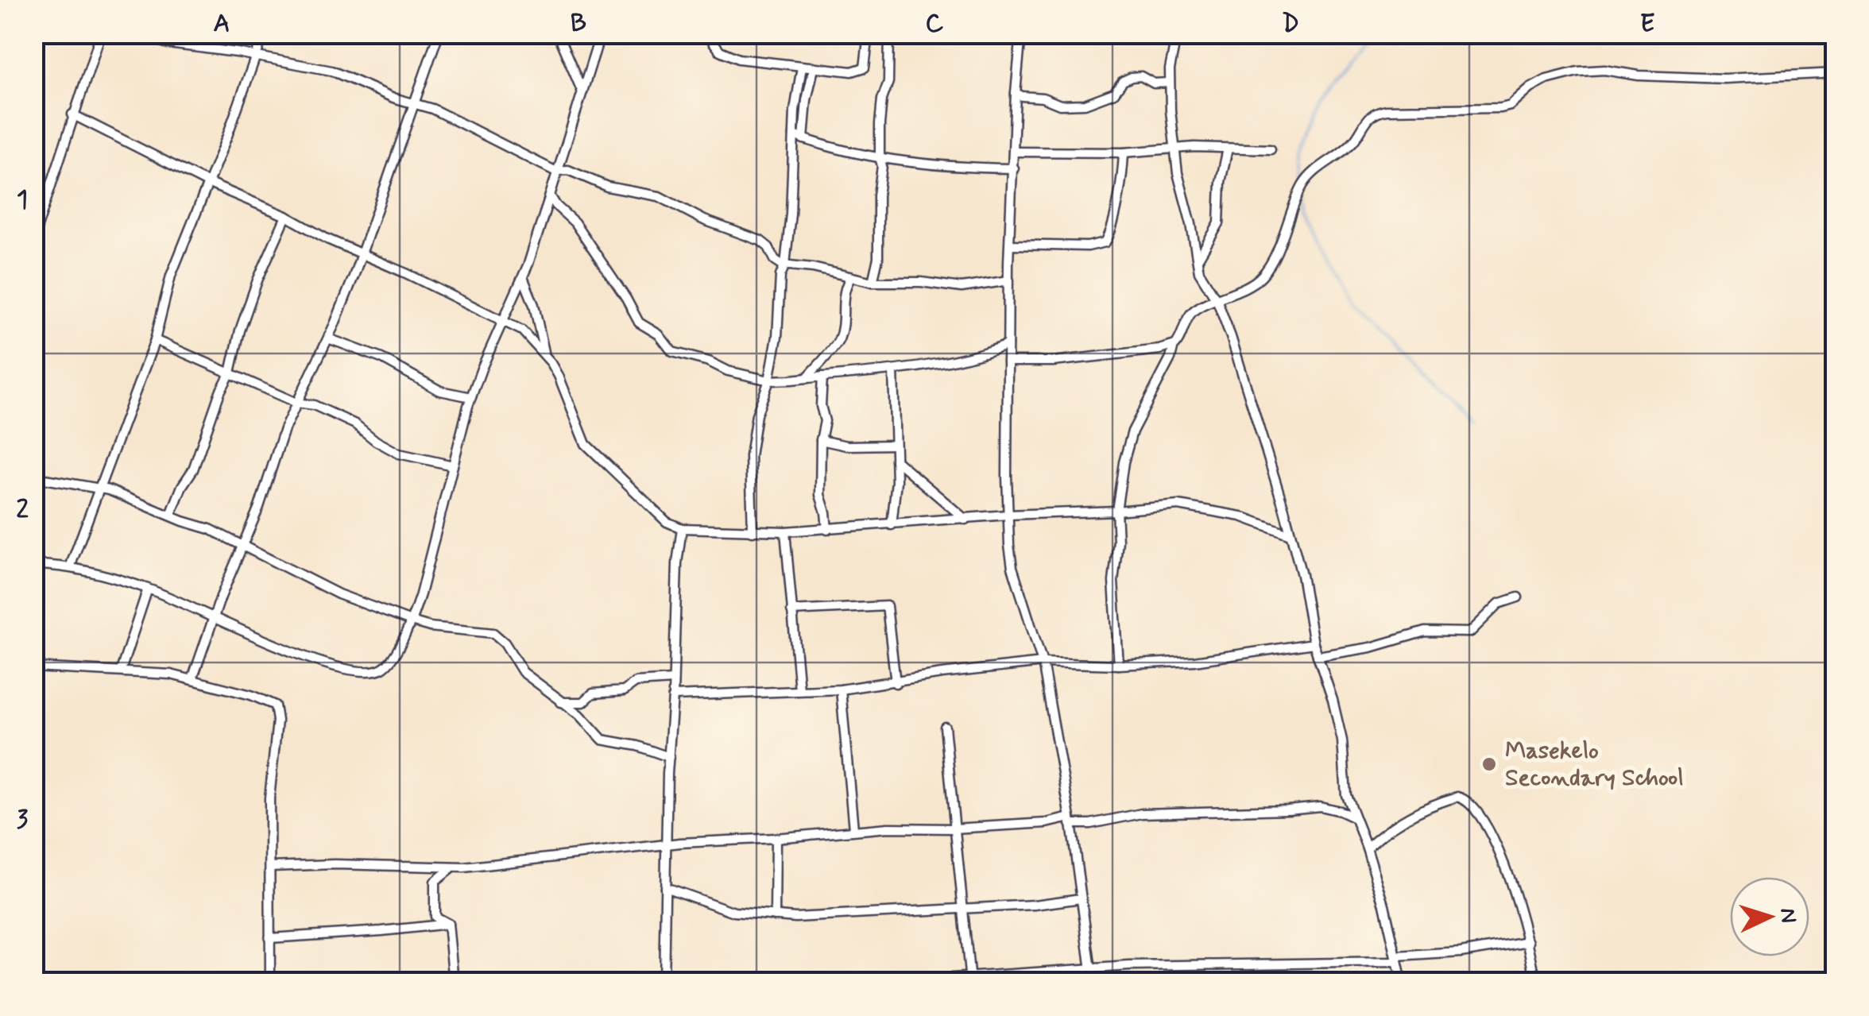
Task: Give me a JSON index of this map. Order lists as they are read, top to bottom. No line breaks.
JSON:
{"places":["Masekelo Secondary School"],"north":"right","grid":{"columns":["A","B","C","D","E"],"rows":["1","2","3"]}}
